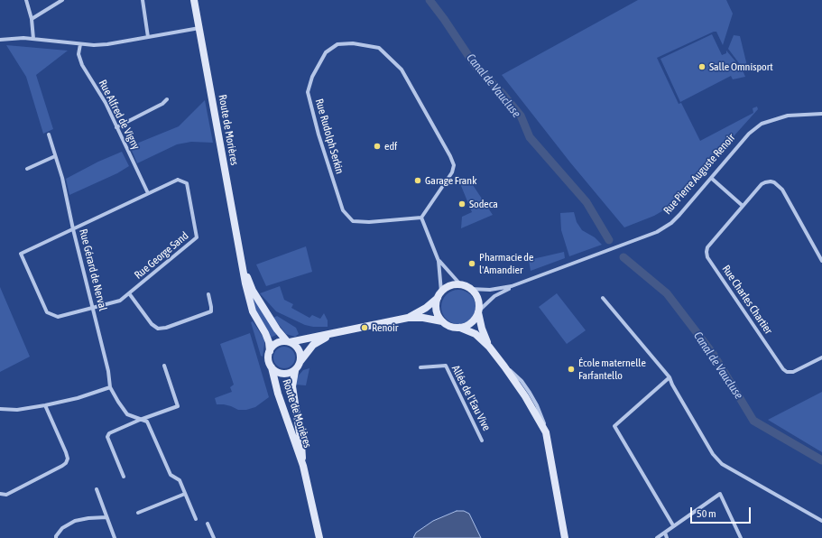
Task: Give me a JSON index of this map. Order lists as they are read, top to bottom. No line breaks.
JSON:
{"streets":{"main road":["Route de Morières"],"street":["Rue Alfred de Vigny","Rue Rudolph Serkin","Rue Pierre Auguste Renoir","Rue George Sand","Rue Gérard de Nerval","Rue Charles Chartier","Allée de l'Eau Vive"]},"crossings":[["Rue Alfred de Vigny","Rue George Sand"],["Rue George Sand","Rue Gérard de Nerval"]],"water":["Canal de Vaucluse"],"places":["Salle Omnisport","edf","Garage Frank","Sodeca","Pharmacie de l'Amandier","Renoir","École maternelle Farfantello"],"scale_bar":"50 m"}
